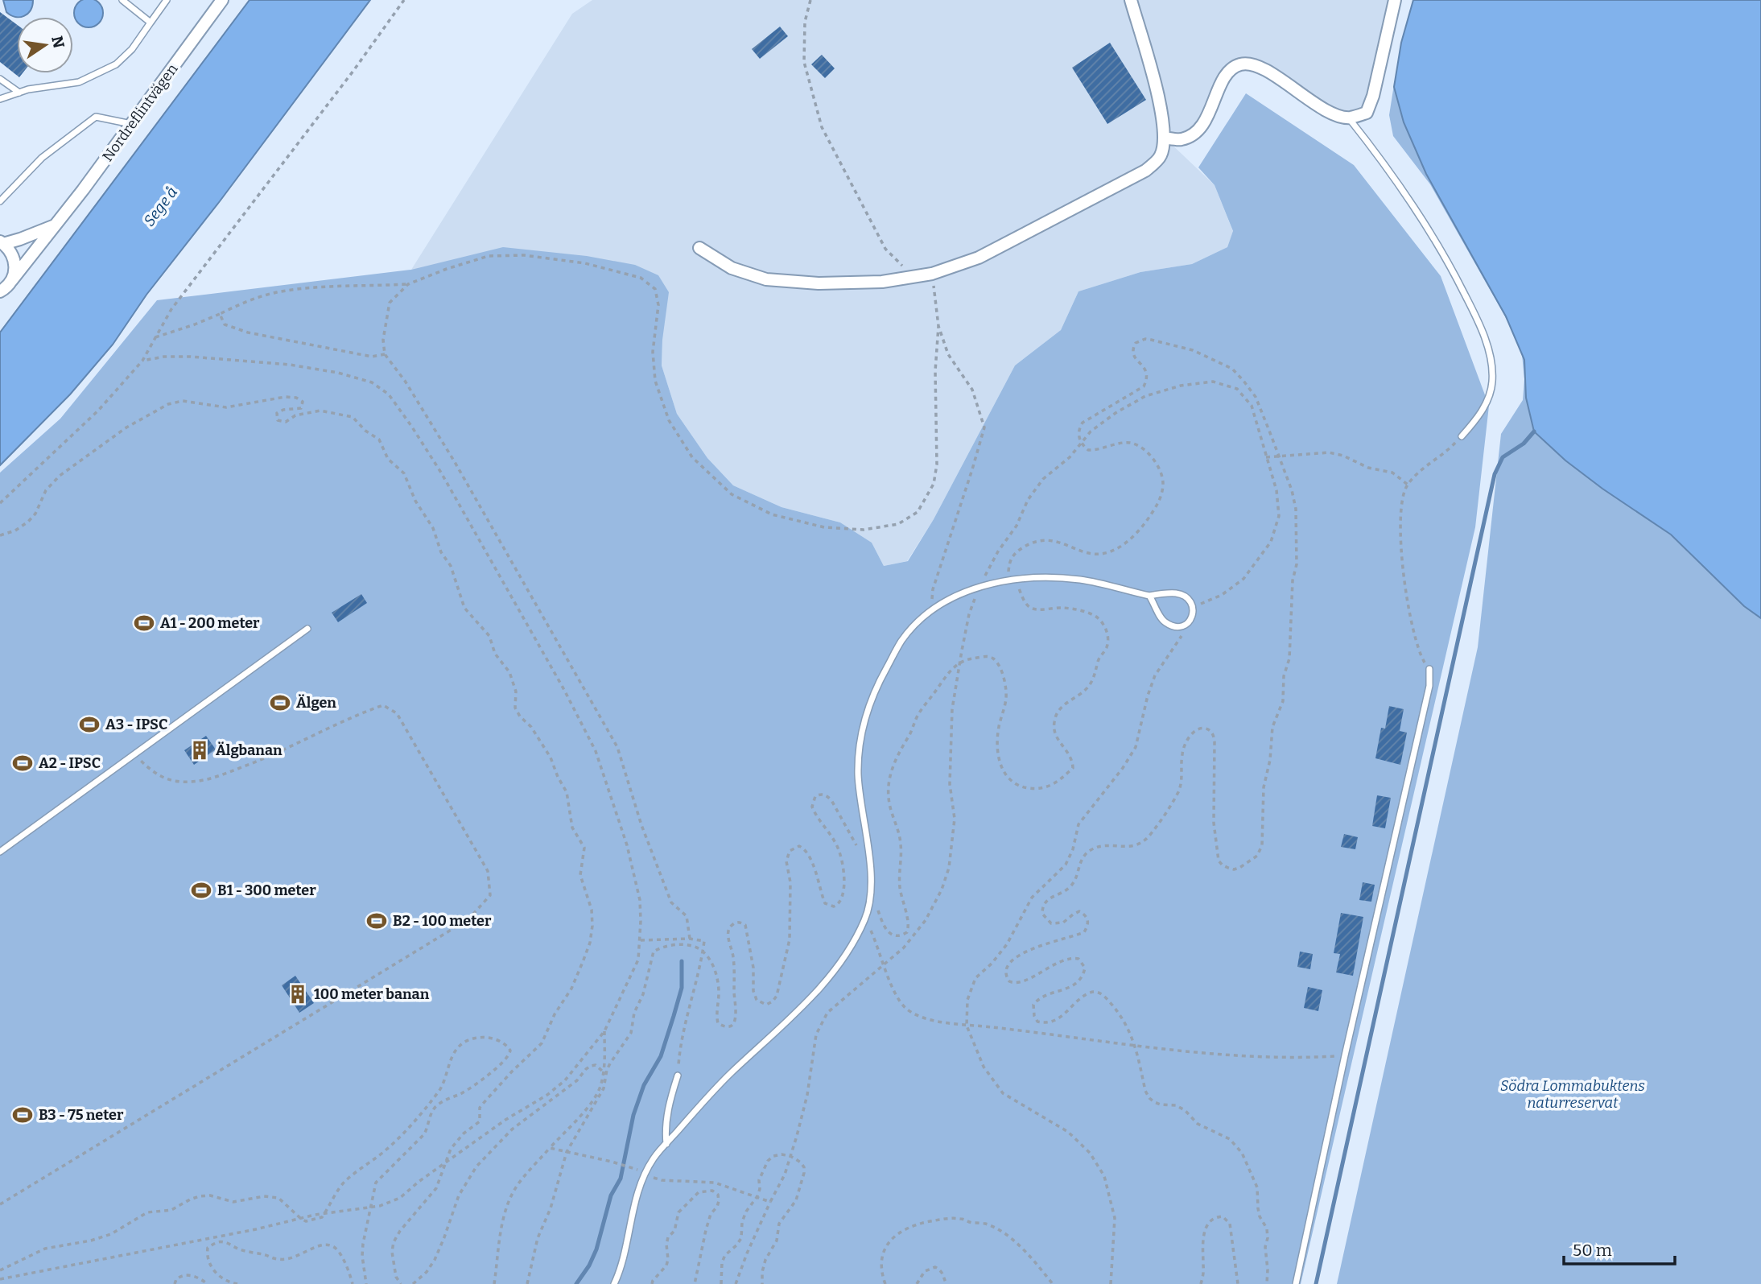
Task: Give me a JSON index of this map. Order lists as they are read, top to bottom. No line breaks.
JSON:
{"streets":{"street":["Nordreflintvägen"]},"water":["Sege å"],"parks":["Södra Lommabuktens naturreservat"],"places":{"sports":["A1 - 200 meter","Älgen","A3 - IPSC","A2 - IPSC","B1 - 300 meter","B2 - 100 meter","B3 - 75 neter"],"building":["Älgbanan","100 meter banan"]},"scale_bar":"50 m","north":"right"}
